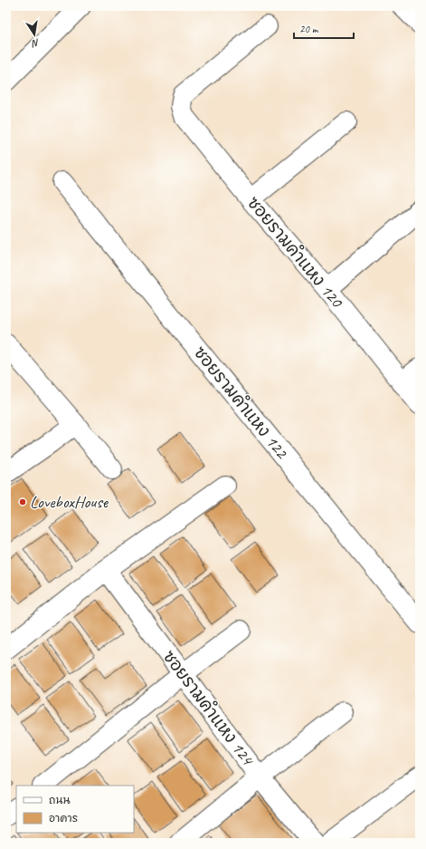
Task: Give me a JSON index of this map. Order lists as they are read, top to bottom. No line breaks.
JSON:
{"streets":{"street":["ซอยรามคำแหง 120","ซอยรามคำแหง 122","ซอยรามคำแหง 124"]},"places":["LoveboxHouse"],"legend":["ถนน","อาคาร"],"scale_bar":"20 m","north":"bottom"}
